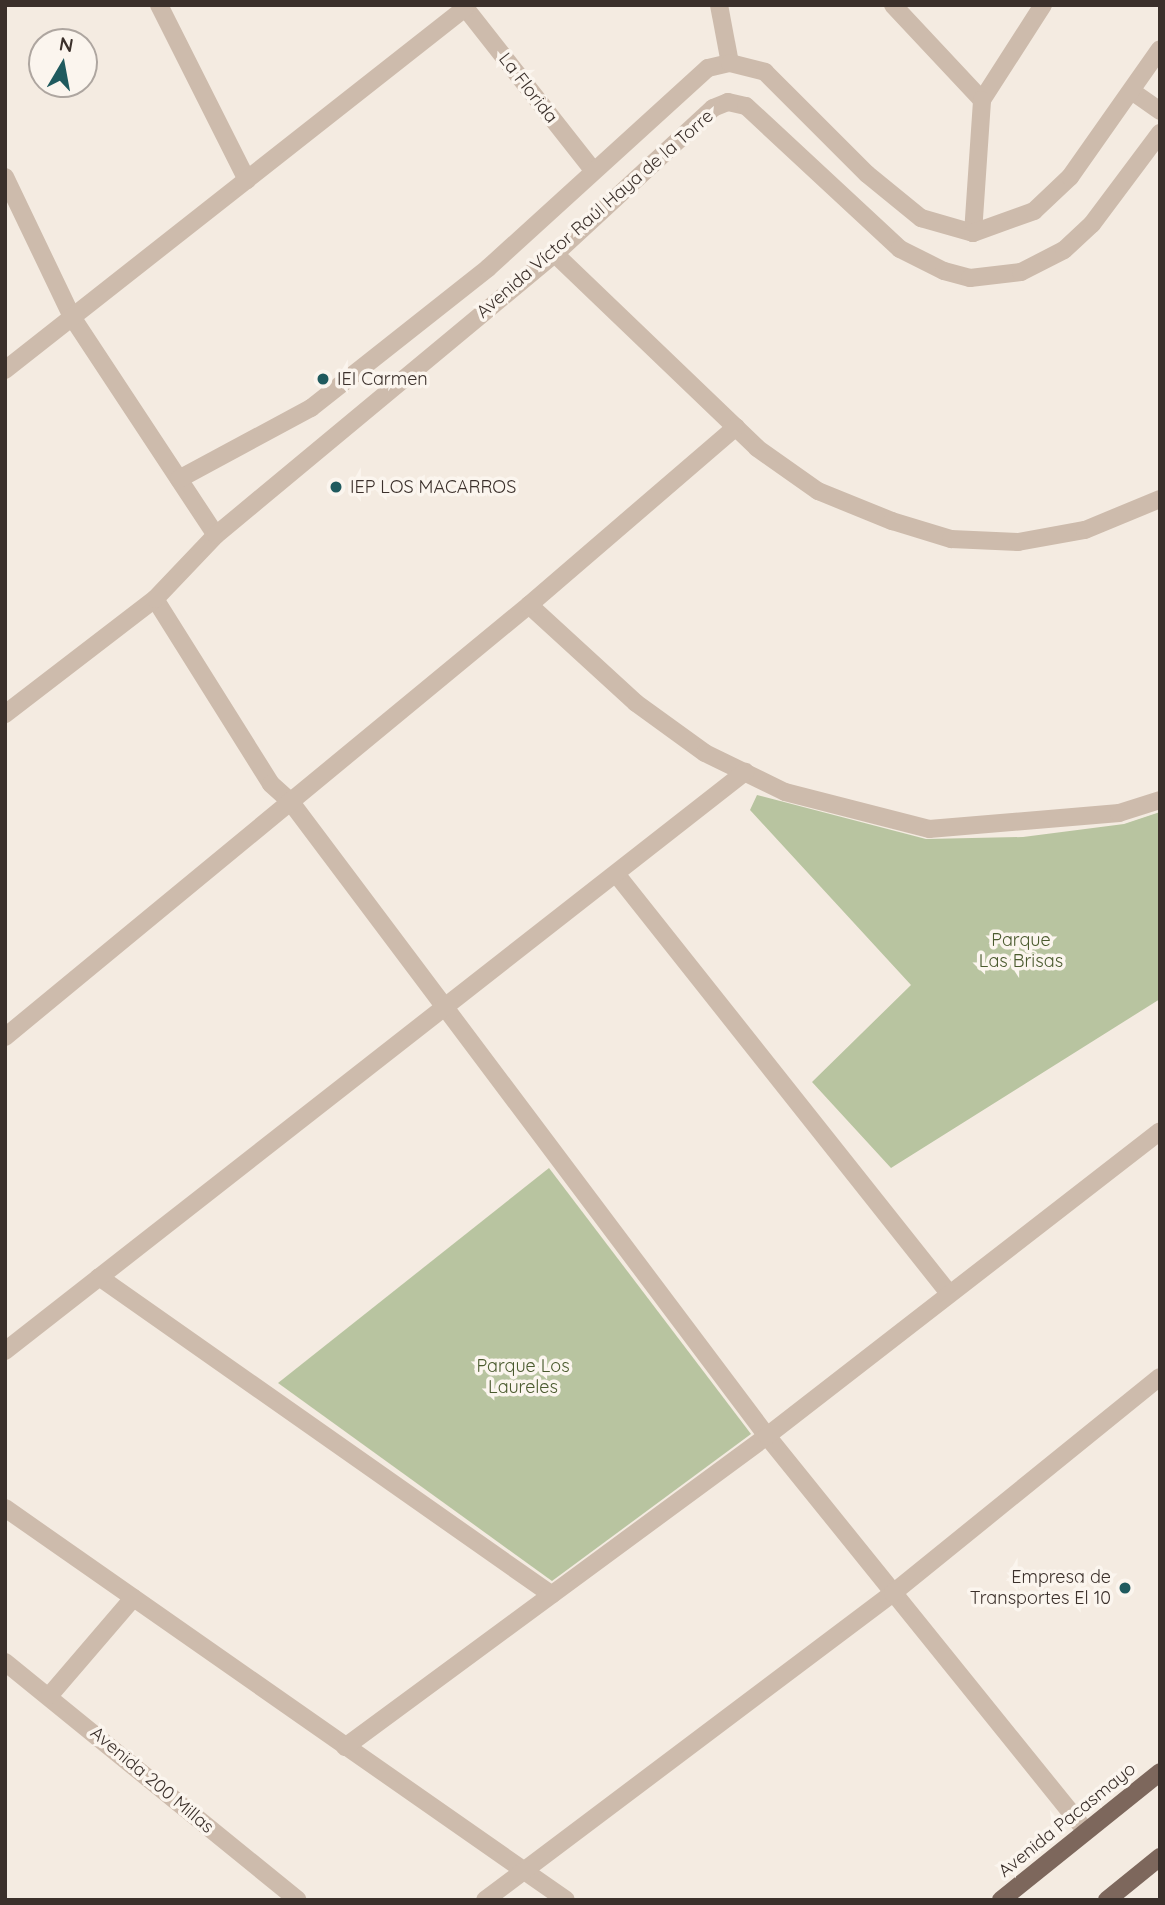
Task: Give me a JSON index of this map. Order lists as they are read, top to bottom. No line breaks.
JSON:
{"streets":{"main road":["Avenida Pacasmayo"],"street":["La Florida","Avenida Víctor Raúl Haya de la Torre","Avenida 200 Millas"]},"crossings":[["La Florida","Avenida Víctor Raúl Haya de la Torre"]],"parks":["Parque Las Brisas","Parque Los Laureles"],"places":["IEI Carmen","IEP LOS MACARROS","Empresa de Transportes El 10"],"north":"top"}
